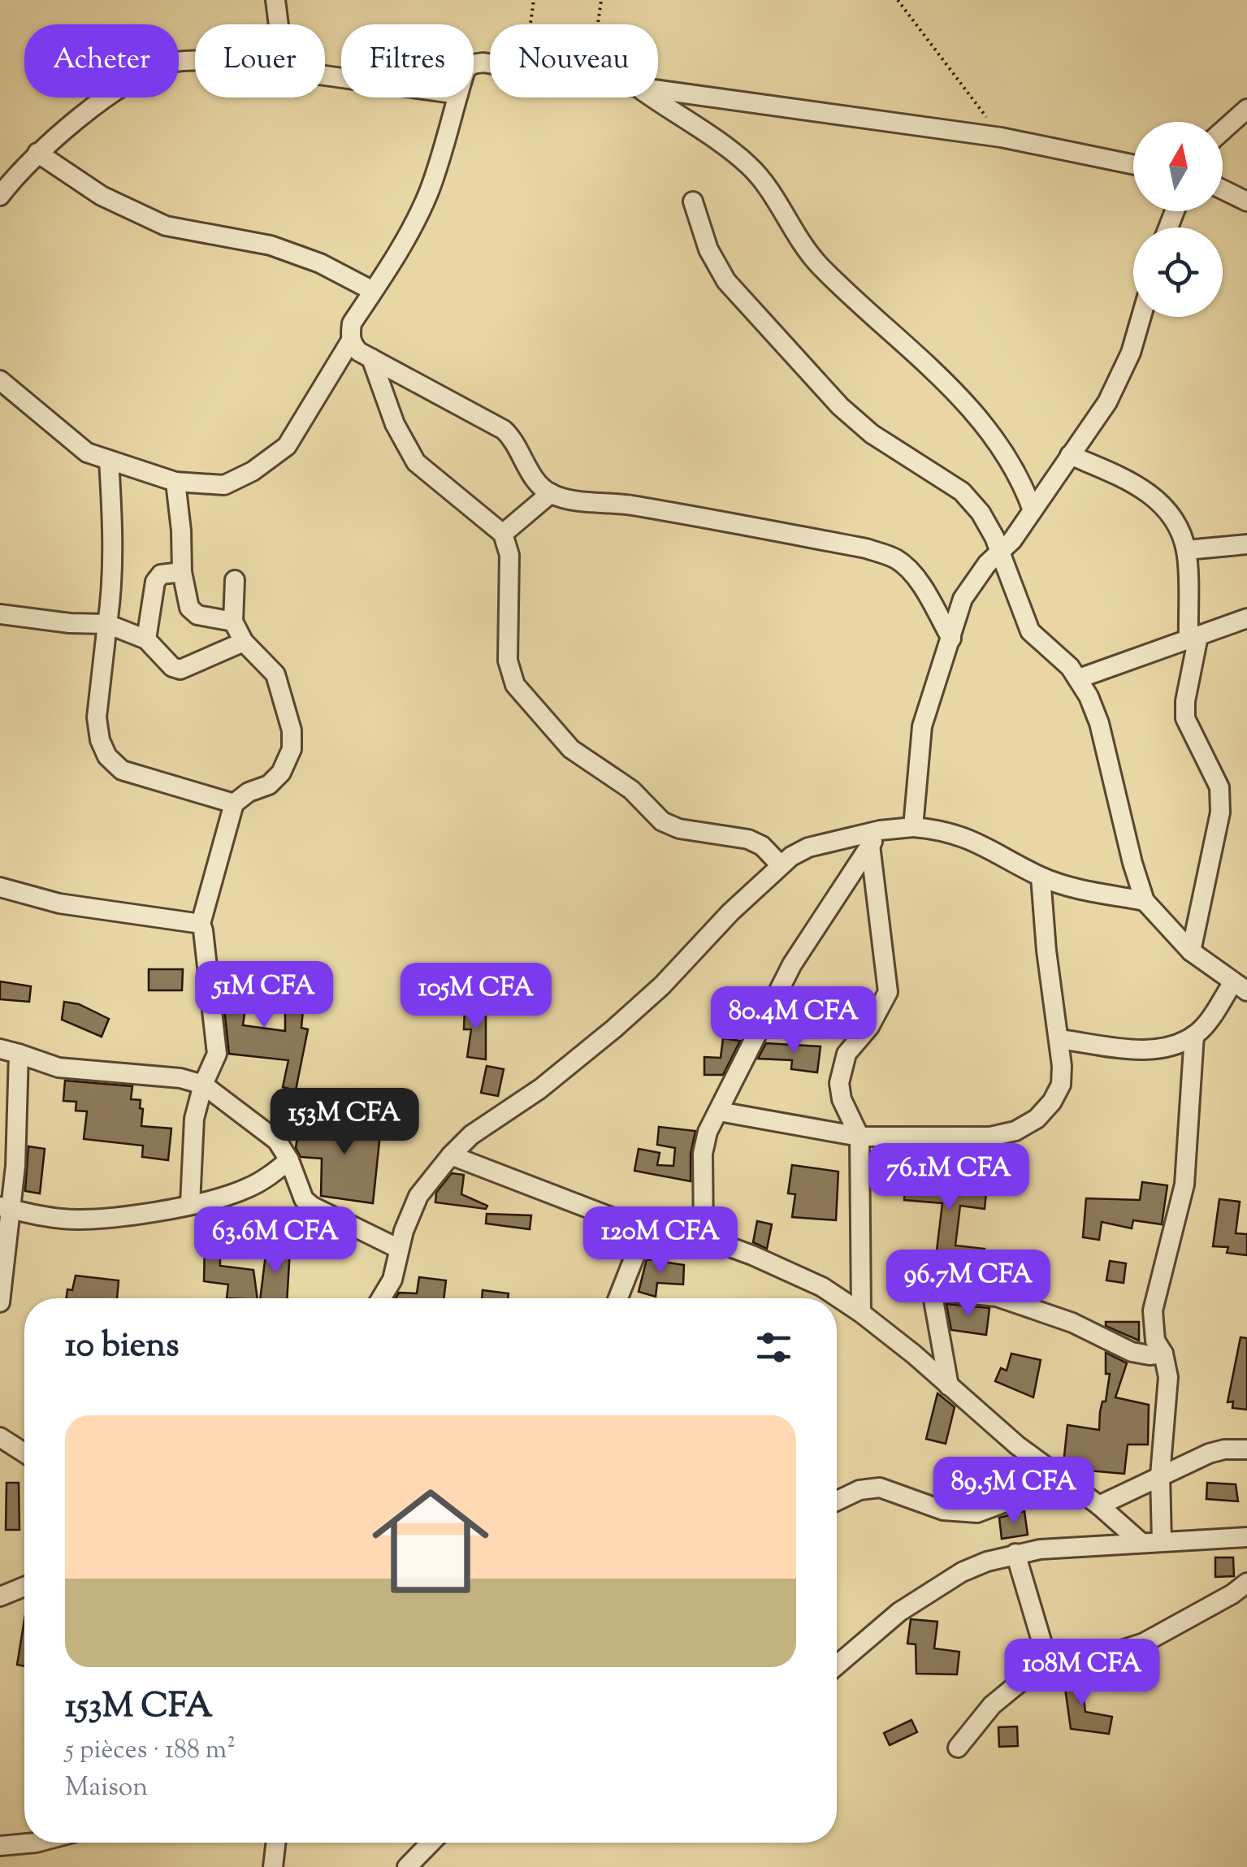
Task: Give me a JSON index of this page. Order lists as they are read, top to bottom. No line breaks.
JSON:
{"north":"top","page":{"chip":["Acheter","Louer","Filtres","Nouveau"],"price":["51M CFA","105M CFA","80.4M CFA","153M CFA","76.1M CFA","63.6M CFA","120M CFA","96.7M CFA","89.5M CFA","108M CFA"],"heading":"10 biens","list":[{"name":"153M CFA","note":"5 pièces · 188 m² · Maison"}]}}
